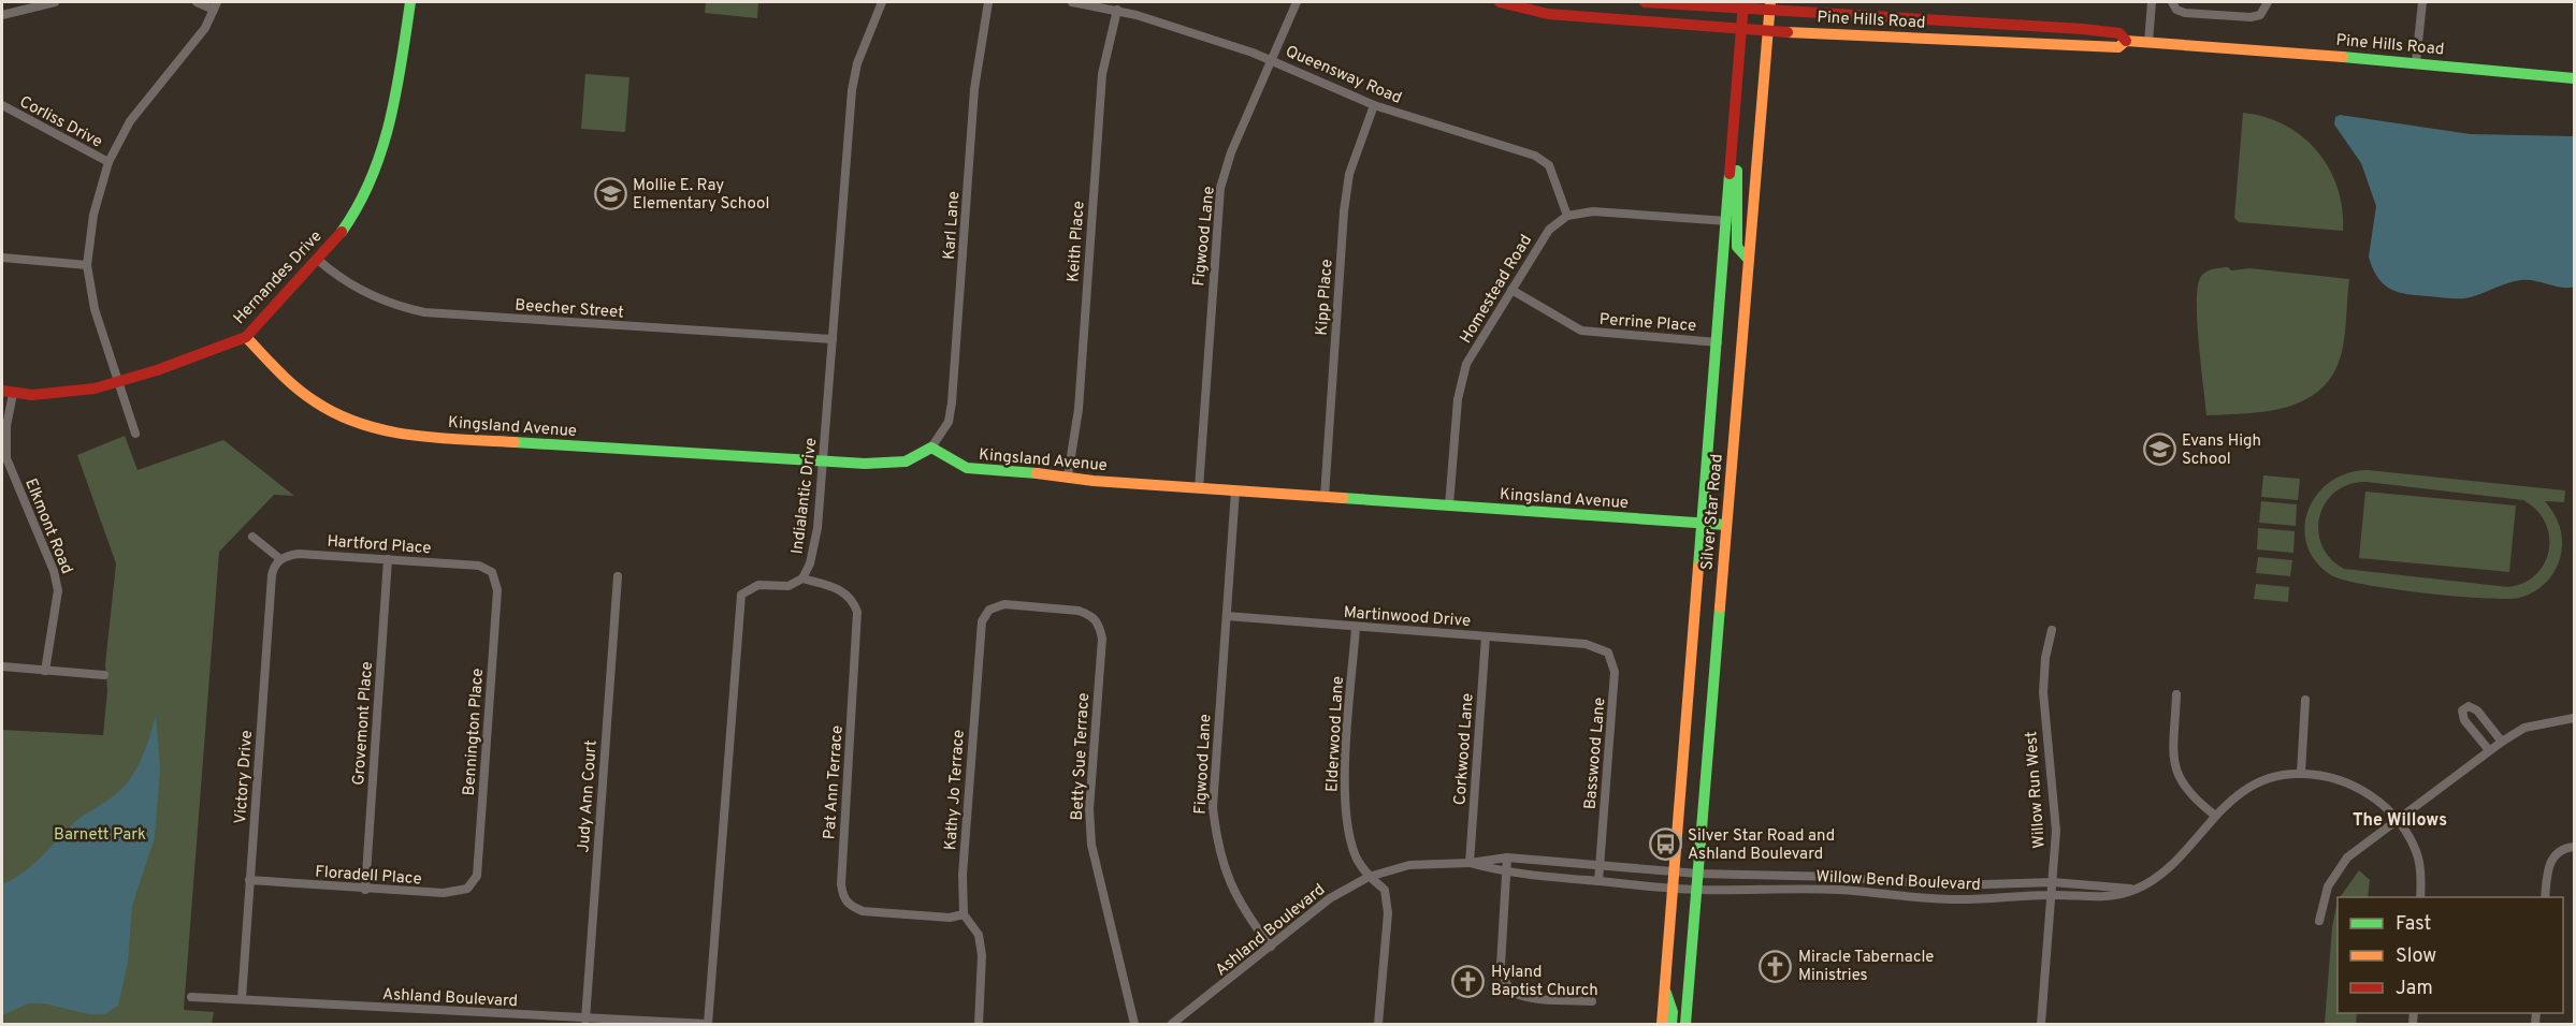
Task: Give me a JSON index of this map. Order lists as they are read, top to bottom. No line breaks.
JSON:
{"streets":{"main road":["Pine Hills Road","Hernandes Drive","Kingsland Avenue","Silver Star Road"],"street":["Queensway Road","Corliss Drive","Karl Lane","Figwood Lane","Keith Place","Homestead Road","Kipp Place","Beecher Street","Perrine Place","Indialantic Drive","Elkmont Road","Hartford Place","Martinwood Drive","Grovemont Place","Bennington Place","Elderwood Lane","Corkwood Lane","Basswood Lane","Betty Sue Terrace","Victory Drive","Pat Ann Terrace","Kathy Jo Terrace","Willow Run West","Judy Ann Court","Floradell Place","Willow Bend Boulevard","Ashland Boulevard"]},"crossings":[["Pine Hills Road","Silver Star Road"],["Queensway Road","Figwood Lane"],["Queensway Road","Keith Place"],["Queensway Road","Homestead Road"],["Queensway Road","Kipp Place"],["Karl Lane","Kingsland Avenue"],["Figwood Lane","Kingsland Avenue"],["Figwood Lane","Martinwood Drive"],["Figwood Lane","Ashland Boulevard"],["Keith Place","Kingsland Avenue"],["Hernandes Drive","Beecher Street"],["Hernandes Drive","Kingsland Avenue"],["Hernandes Drive","Elkmont Road"],["Homestead Road","Perrine Place"],["Homestead Road","Kingsland Avenue"],["Kipp Place","Kingsland Avenue"],["Beecher Street","Indialantic Drive"],["Perrine Place","Silver Star Road"],["Kingsland Avenue","Indialantic Drive"],["Kingsland Avenue","Silver Star Road"],["Indialantic Drive","Pat Ann Terrace"],["Indialantic Drive","Ashland Boulevard"],["Silver Star Road","Willow Bend Boulevard"],["Silver Star Road","Ashland Boulevard"],["Hartford Place","Grovemont Place"],["Hartford Place","Bennington Place"],["Hartford Place","Victory Drive"],["Martinwood Drive","Elderwood Lane"],["Martinwood Drive","Corkwood Lane"],["Martinwood Drive","Basswood Lane"],["Grovemont Place","Floradell Place"],["Bennington Place","Floradell Place"],["Elderwood Lane","Ashland Boulevard"],["Corkwood Lane","Ashland Boulevard"],["Basswood Lane","Ashland Boulevard"],["Betty Sue Terrace","Kathy Jo Terrace"],["Victory Drive","Floradell Place"],["Victory Drive","Ashland Boulevard"],["Pat Ann Terrace","Kathy Jo Terrace"],["Willow Run West","Willow Bend Boulevard"],["Judy Ann Court","Ashland Boulevard"],["Willow Bend Boulevard","Ashland Boulevard"]],"districts":["The Willows"],"parks":["Barnett Park"],"places":{"school or university":["Mollie E. Ray Elementary School","Evans High School"],"bus stop":["Silver Star Road and Ashland Boulevard"],"church":["Miracle Tabernacle Ministries","Hyland Baptist Church"]},"legend":["Fast","Slow","Jam"]}
